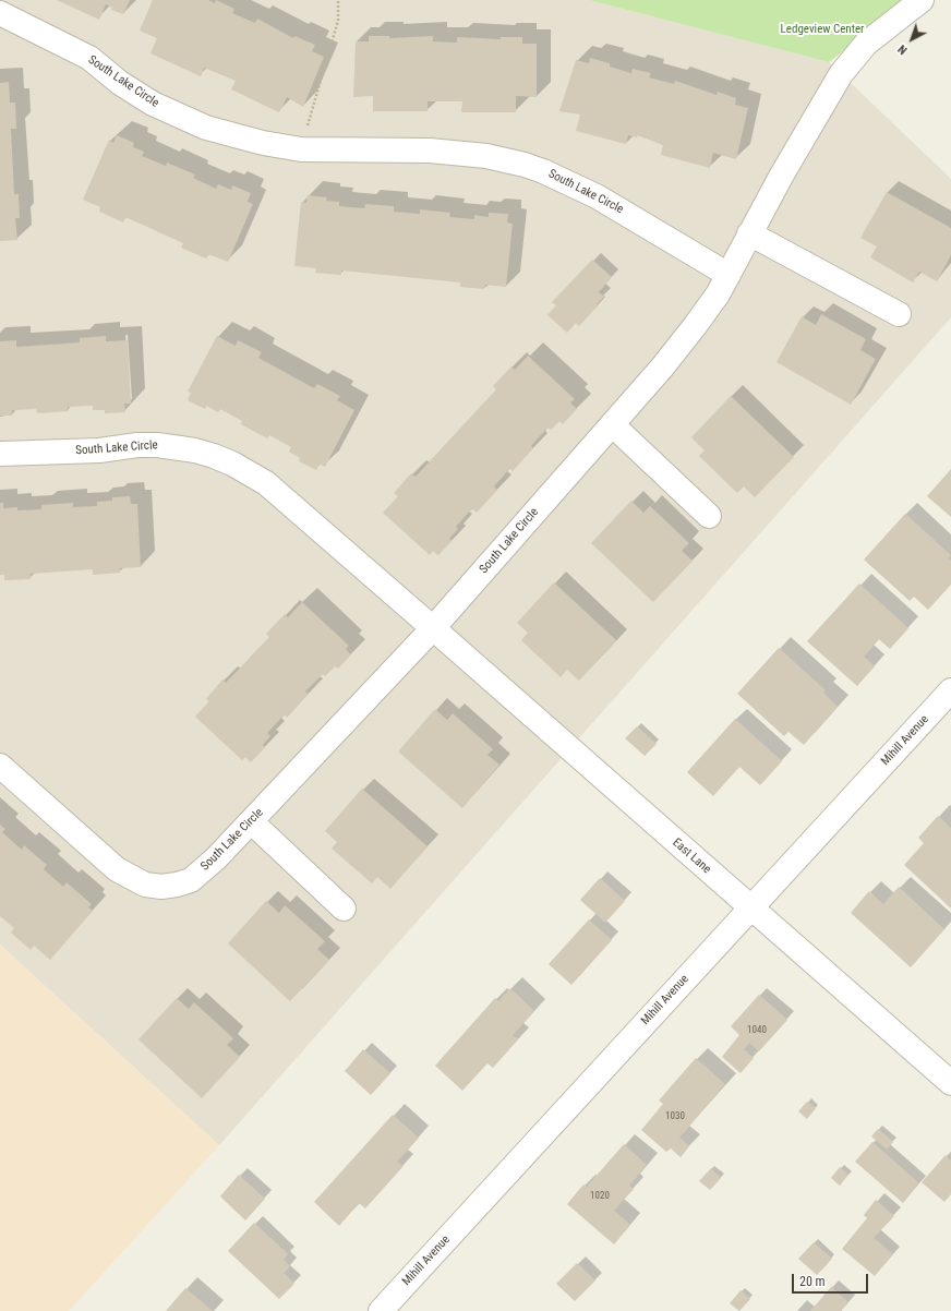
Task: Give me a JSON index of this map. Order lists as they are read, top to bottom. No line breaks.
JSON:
{"streets":{"street":["South Lake Circle","Mihill Avenue","East Lane"]},"crossings":[["South Lake Circle","East Lane"],["Mihill Avenue","East Lane"]],"parks":["Ledgeview Center"],"house_numbers":["1040","1030","1020"],"scale_bar":"20 m","north":"bottom left"}
